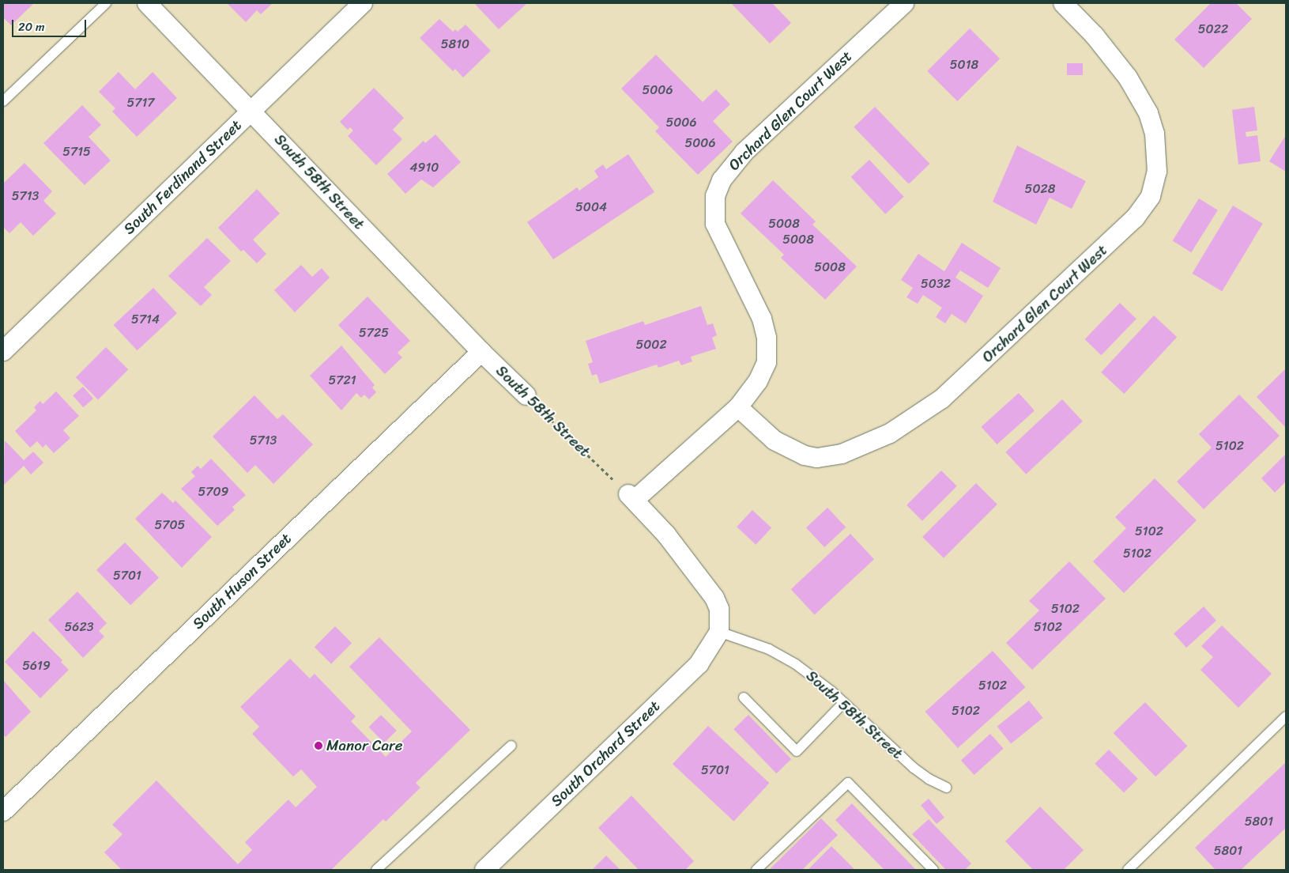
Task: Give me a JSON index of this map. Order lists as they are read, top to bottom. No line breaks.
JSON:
{"streets":{"street":["Orchard Glen Court West","South Ferdinand Street","South 58th Street","South Huson Street","South Orchard Street"]},"crossings":[["Orchard Glen Court West","South 58th Street"],["South Ferdinand Street","South 58th Street"],["South 58th Street","South Huson Street"],["South 58th Street","South Orchard Street"]],"places":["Manor Care"],"house_numbers":["5022","5810","5018","5006","5717","5006","5006","5715","4910","5028","5713","5004","5008","5008","5008","5032","5714","5725","5002","5721","5713","5102","5709","5705","5102","5102","5701","5102","5623","5102","5619","5102","5102","5701","5801","5801"],"scale_bar":"20 m"}
